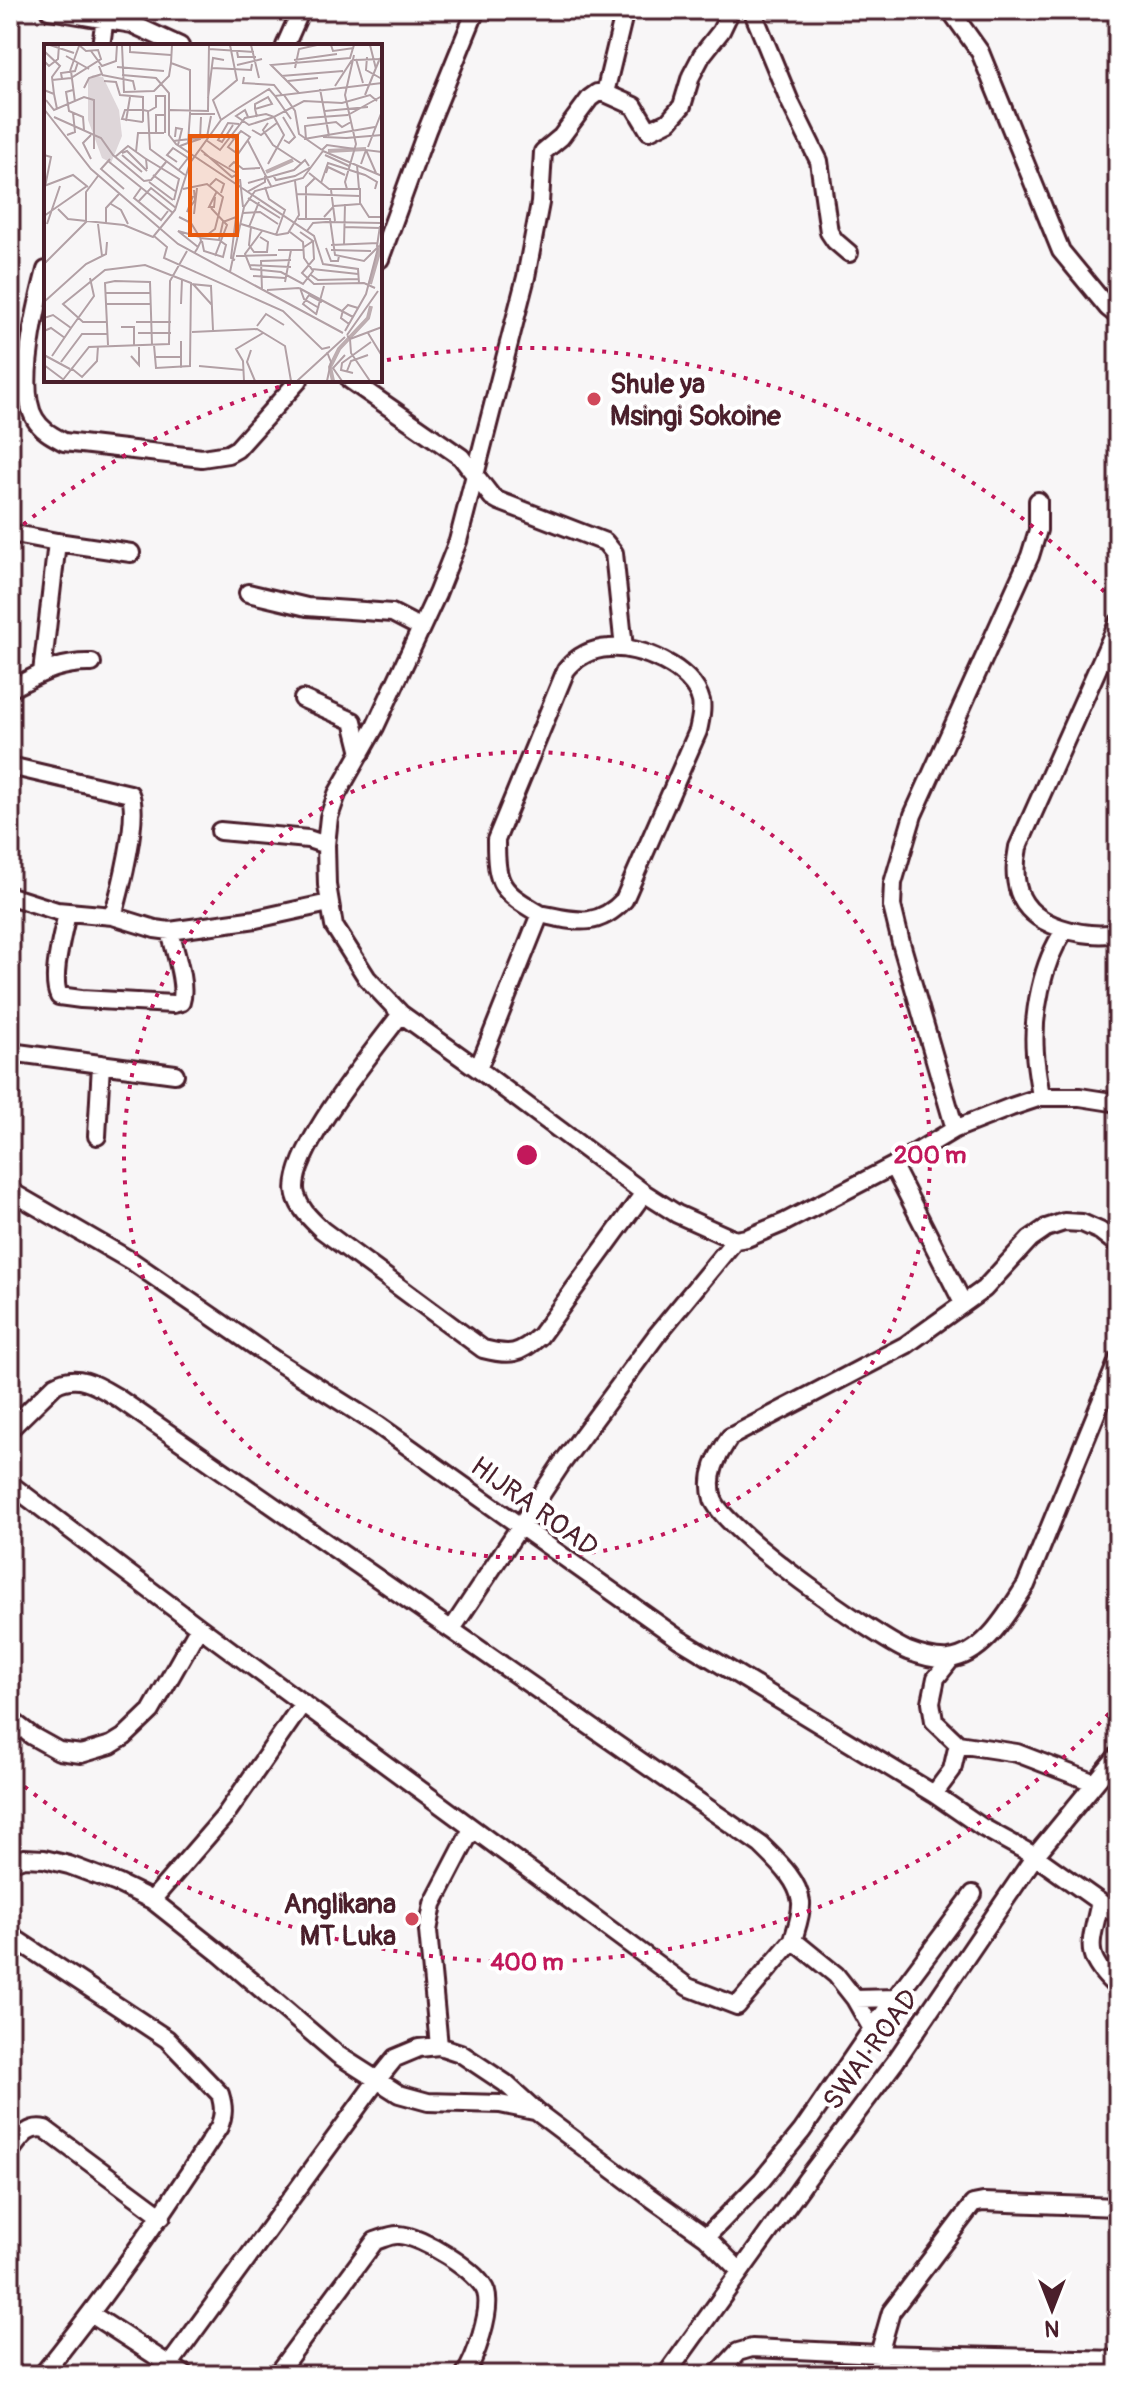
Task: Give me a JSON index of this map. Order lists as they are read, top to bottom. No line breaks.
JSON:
{"streets":{"street":["HIJRA ROAD","SWAI ROAD"]},"crossings":[["HIJRA ROAD","SWAI ROAD"]],"places":["Shule ya Msingi Sokoine","Anglikana MT Luka"],"north":"bottom","rings":["200 m","400 m"]}
